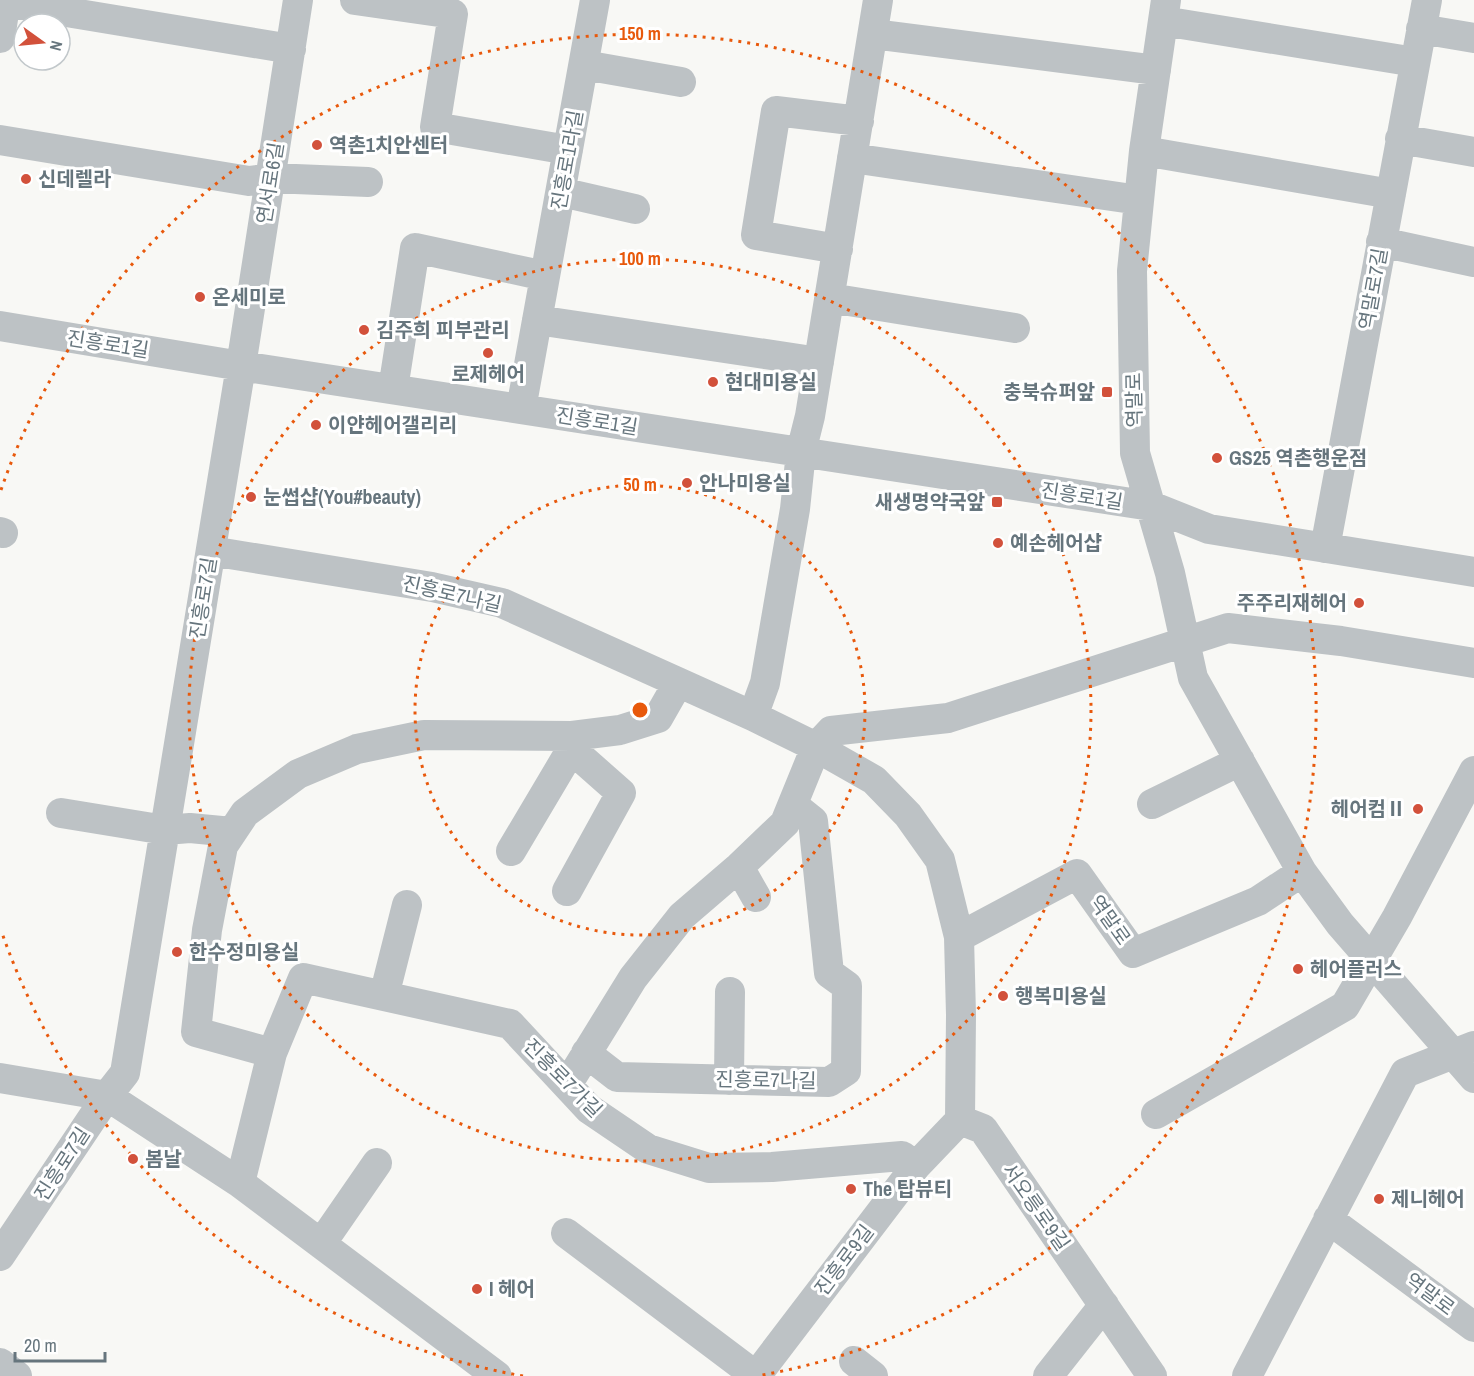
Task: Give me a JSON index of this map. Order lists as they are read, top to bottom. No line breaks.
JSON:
{"streets":{"street":["진흥로1라길","연서로6길","역말로7길","진흥로1길","역말로","진흥로7나길","진흥로7길","진흥로7가길","서오릉로9길","진흥로9길"]},"crossings":[["진흥로1라길","진흥로1길"],["연서로6길","진흥로1길"],["연서로6길","진흥로7길"],["역말로7길","역말로"],["진흥로1길","역말로"],["진흥로1길","진흥로7길"],["역말로","진흥로7나길"],["진흥로7나길","진흥로7길"],["진흥로7나길","서오릉로9길"],["진흥로7나길","진흥로9길"],["진흥로7가길","진흥로9길"],["서오릉로9길","진흥로9길"]],"places":{"other":["역촌1치안센터","신데렐라","온세미로","김주희 피부관리","로제헤어","현대미용실","이얀헤어갤리리","GS25 역촌행운점","안나미용실","눈썹샵(You#beauty)","예손헤어샵","주주리재헤어","헤어컴Ⅱ","한수정미용실","헤어플러스","행복미용실","봄날","The 탑뷰티","제니헤어","I 헤어"],"transit":["충북슈퍼앞","새생명약국앞"]},"scale_bar":"20 m","north":"right","rings":["150 m","100 m","50 m"]}
